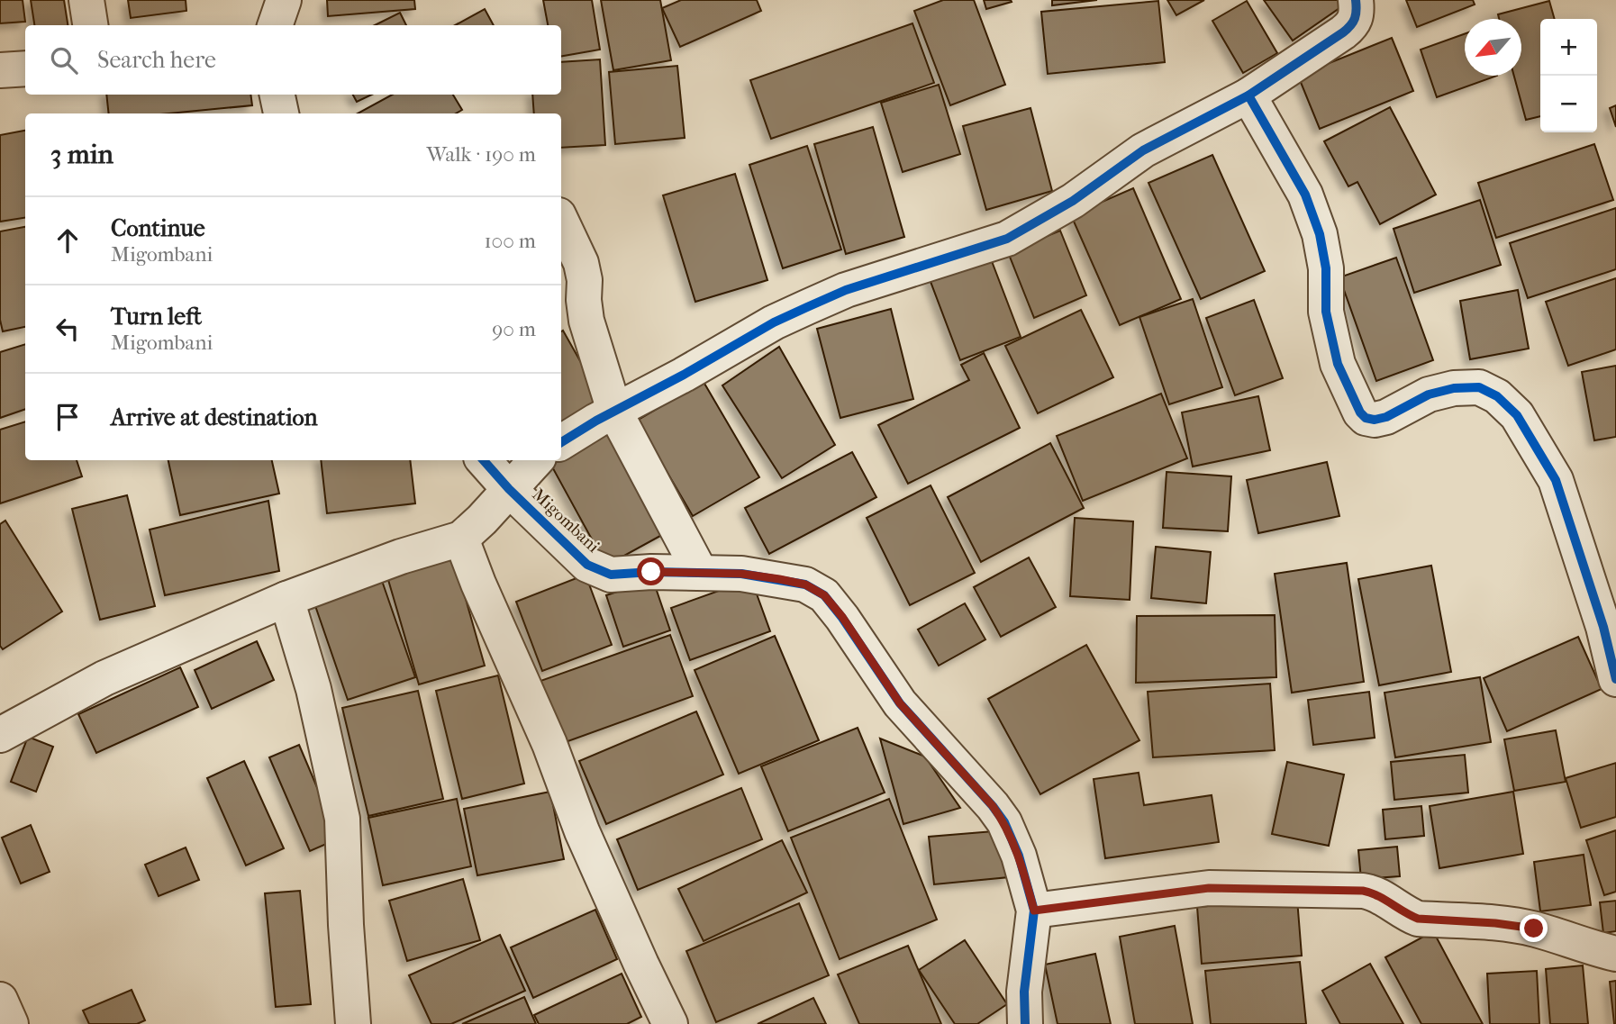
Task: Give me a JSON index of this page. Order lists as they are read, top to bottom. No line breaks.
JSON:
{"streets":{"street":["Migombani"]},"north":"bottom left","page":{"map_buttons":["+","−"],"search":"Search here","heading":["3 min","Walk · 190 m"],"list":[["Continue","Migombani","100 m"],["Turn left","Migombani","90 m"],"Arrive at destination"]}}
